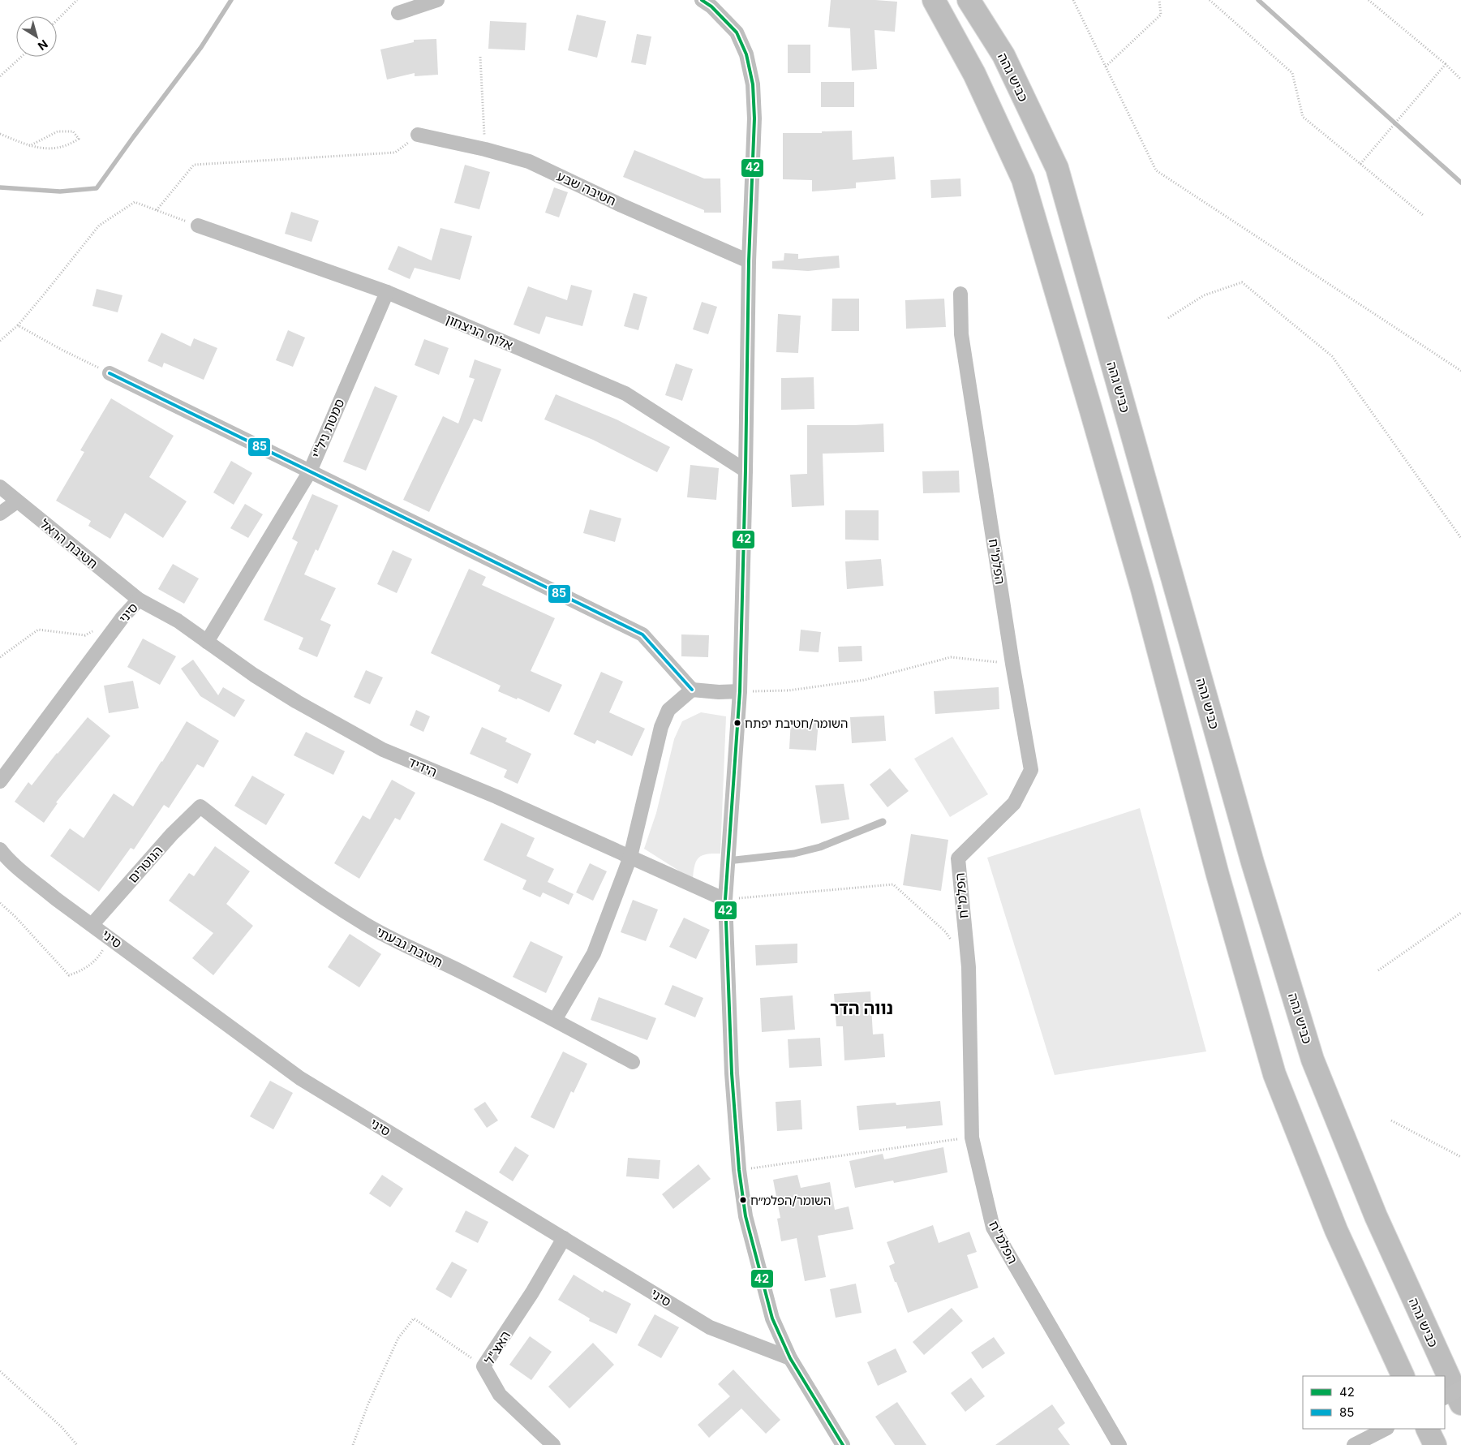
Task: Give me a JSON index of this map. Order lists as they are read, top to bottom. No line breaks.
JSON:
{"streets":{"highway":["כביש גהה"],"street":["חטיבה שבע","אלוף הניצחון","סמטת ניל\"י","חטיבת הראל","הפלמ\"ח","סיני","הידיד","הנוטרים","חטיבת גבעתי","האצ\"ל"]},"crossings":[["אלוף הניצחון","סמטת ניל\"י"],["סמטת ניל\"י","הידיד"],["חטיבת הראל","סיני"],["חטיבת הראל","הידיד"],["סיני","הידיד"],["סיני","הנוטרים"],["סיני","האצ\"ל"],["הנוטרים","חטיבת גבעתי"]],"districts":["נווה הדר"],"places":["השומר/חטיבת יפתח","השומר/הפלמ״ח"],"lines":["transit line 42","transit line 85"],"legend":["42","85"],"north":"bottom right"}
